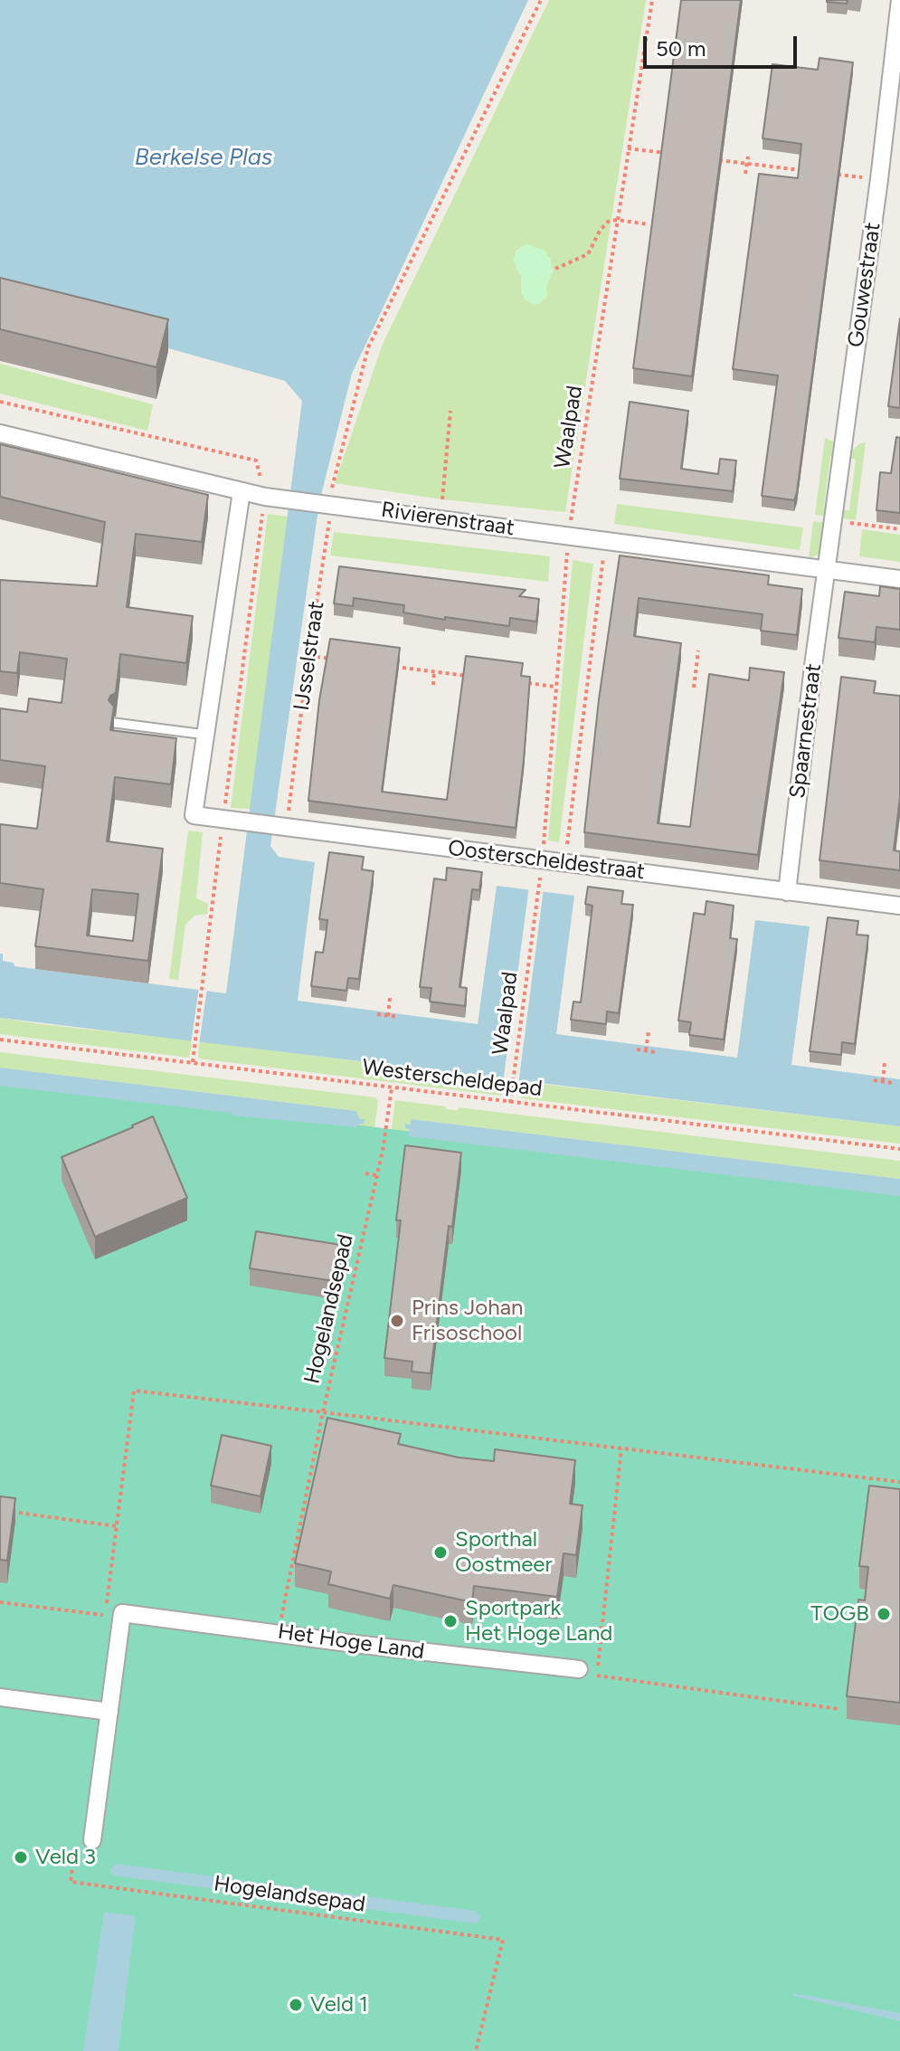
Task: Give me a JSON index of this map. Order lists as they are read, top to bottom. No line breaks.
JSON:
{"streets":{"street":["Gouwestraat","Rivierenstraat","Spaarnestraat","Oosterscheldestraat","Het Hoge Land"],"path":["Waalpad","IJsselstraat","Westerscheldepad","Hogelandsepad"]},"crossings":[["Gouwestraat","Rivierenstraat"],["Gouwestraat","Spaarnestraat"],["Waalpad","Rivierenstraat"],["Waalpad","Oosterscheldestraat"],["Waalpad","Westerscheldepad"],["Rivierenstraat","IJsselstraat"],["Rivierenstraat","Spaarnestraat"],["IJsselstraat","Oosterscheldestraat"],["Spaarnestraat","Oosterscheldestraat"],["Westerscheldepad","Hogelandsepad"]],"water":["Berkelse Plas"],"places":["Prins Johan Frisoschool","Sporthal Oostmeer","TOGB","Sportpark Het Hoge Land","Veld 3","Veld 1"],"scale_bar":"50 m"}
